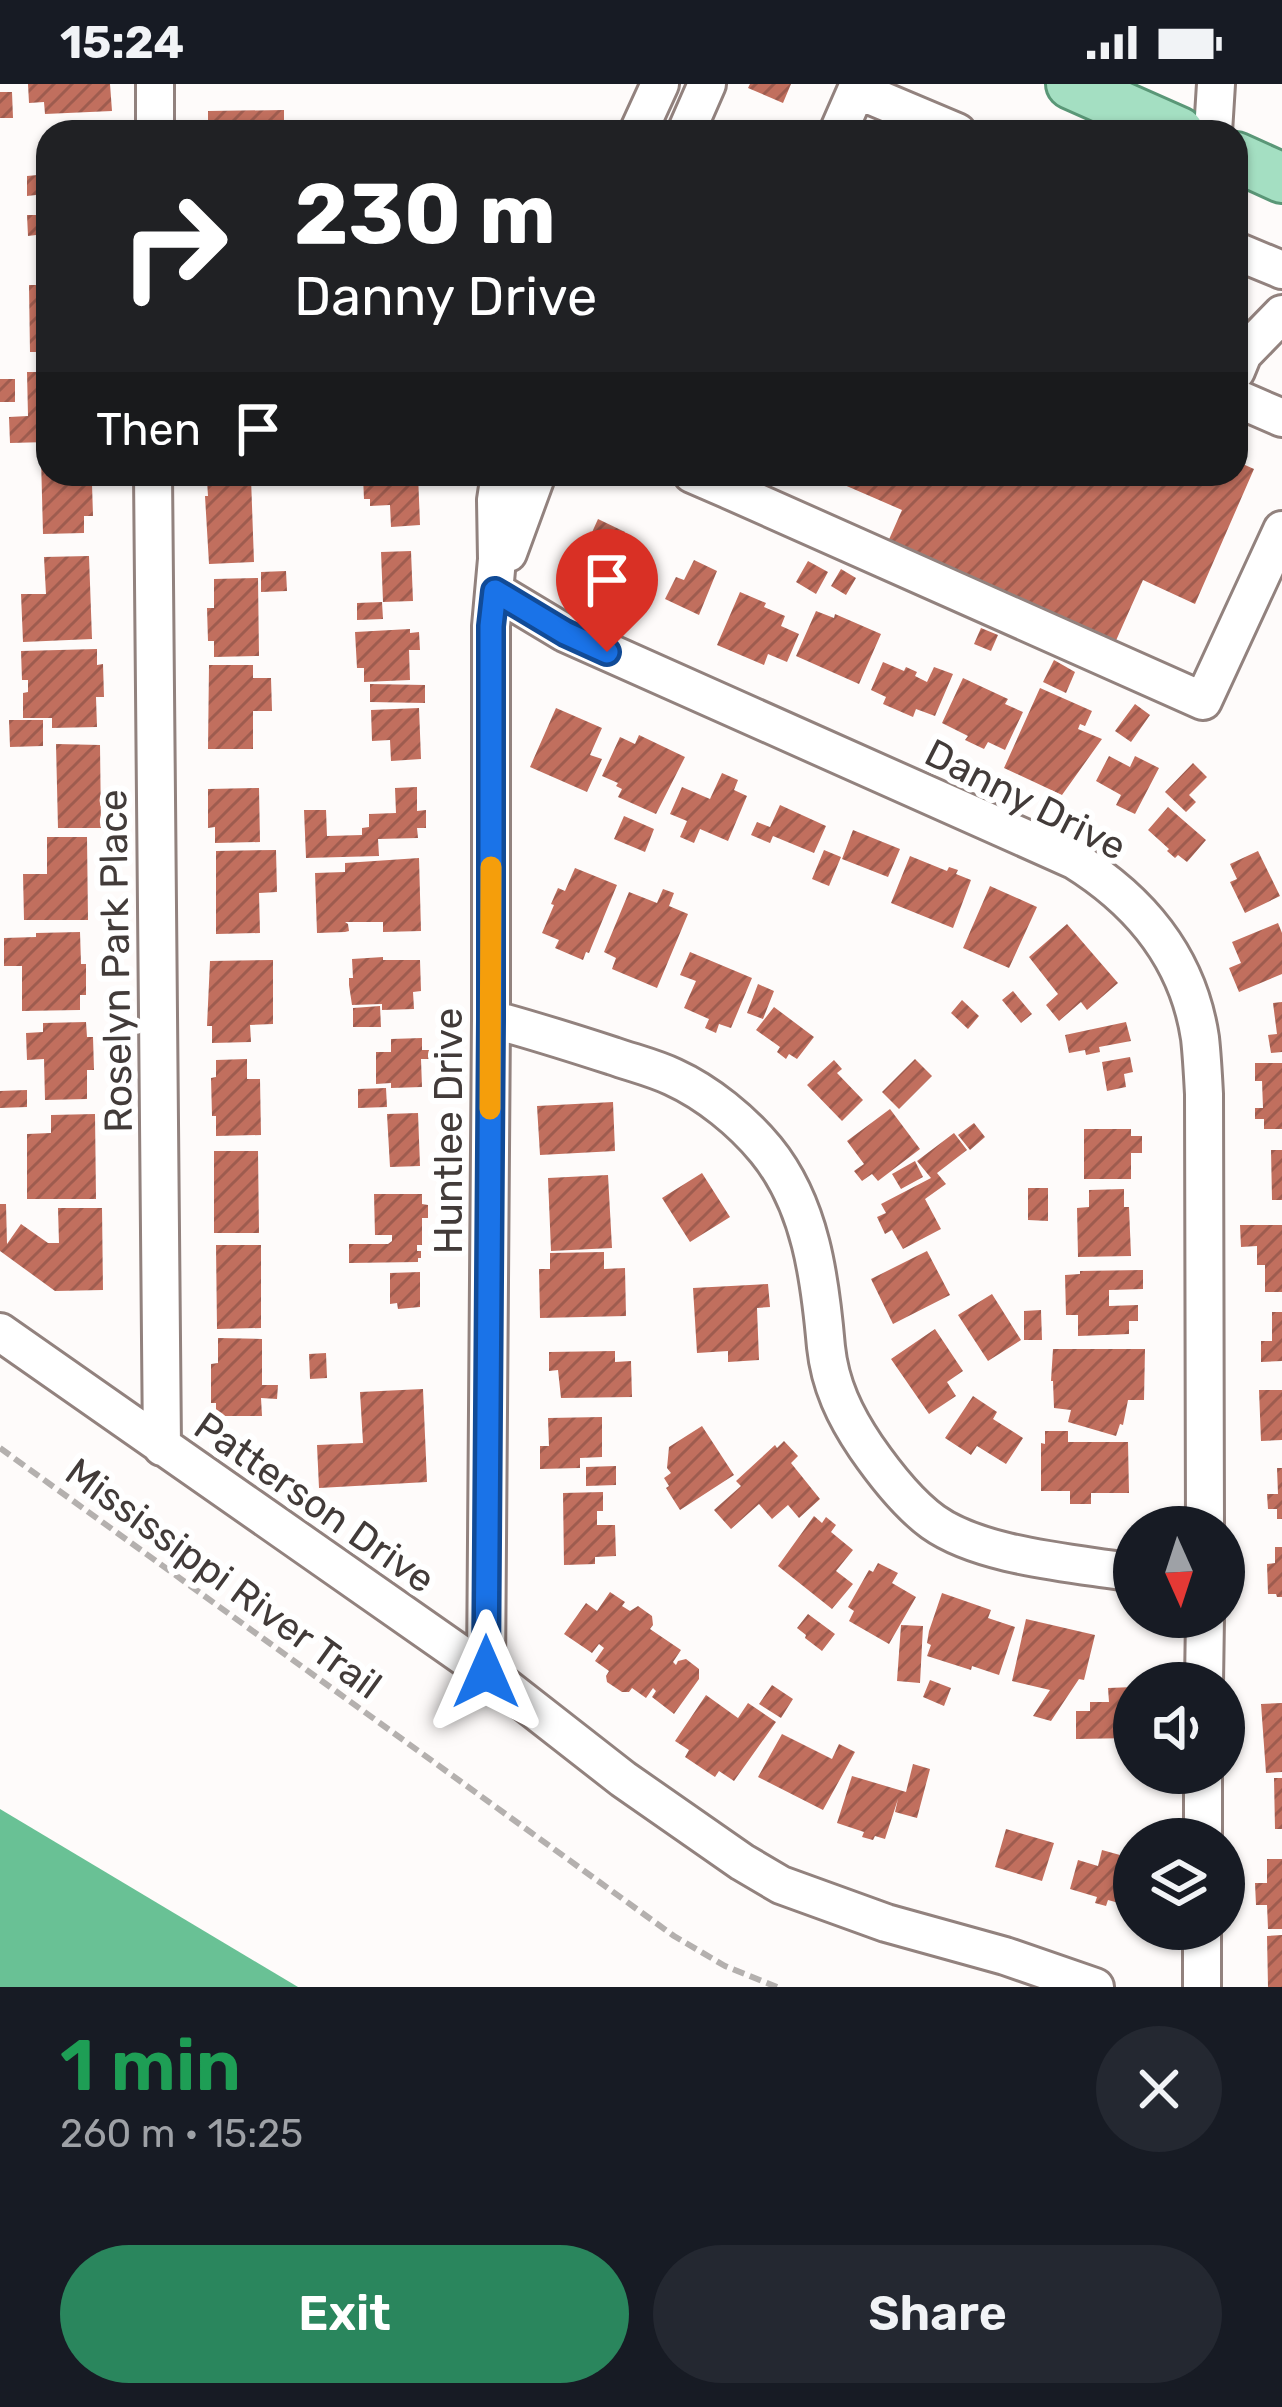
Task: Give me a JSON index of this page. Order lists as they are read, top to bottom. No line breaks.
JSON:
{"streets":{"street":["Danny Drive","Roselyn Park Place","Huntlee Drive","Patterson Drive"],"path":["Mississippi River Trail"]},"crossings":[["Danny Drive","Huntlee Drive"],["Roselyn Park Place","Patterson Drive"],["Huntlee Drive","Patterson Drive"]],"north":"bottom","page":{"status":"15:24","turn":["230 m","Danny Drive"],"then":"Then","heading":["1 min","260 m · 15:25"],"buttons":["Exit","Share"]}}
